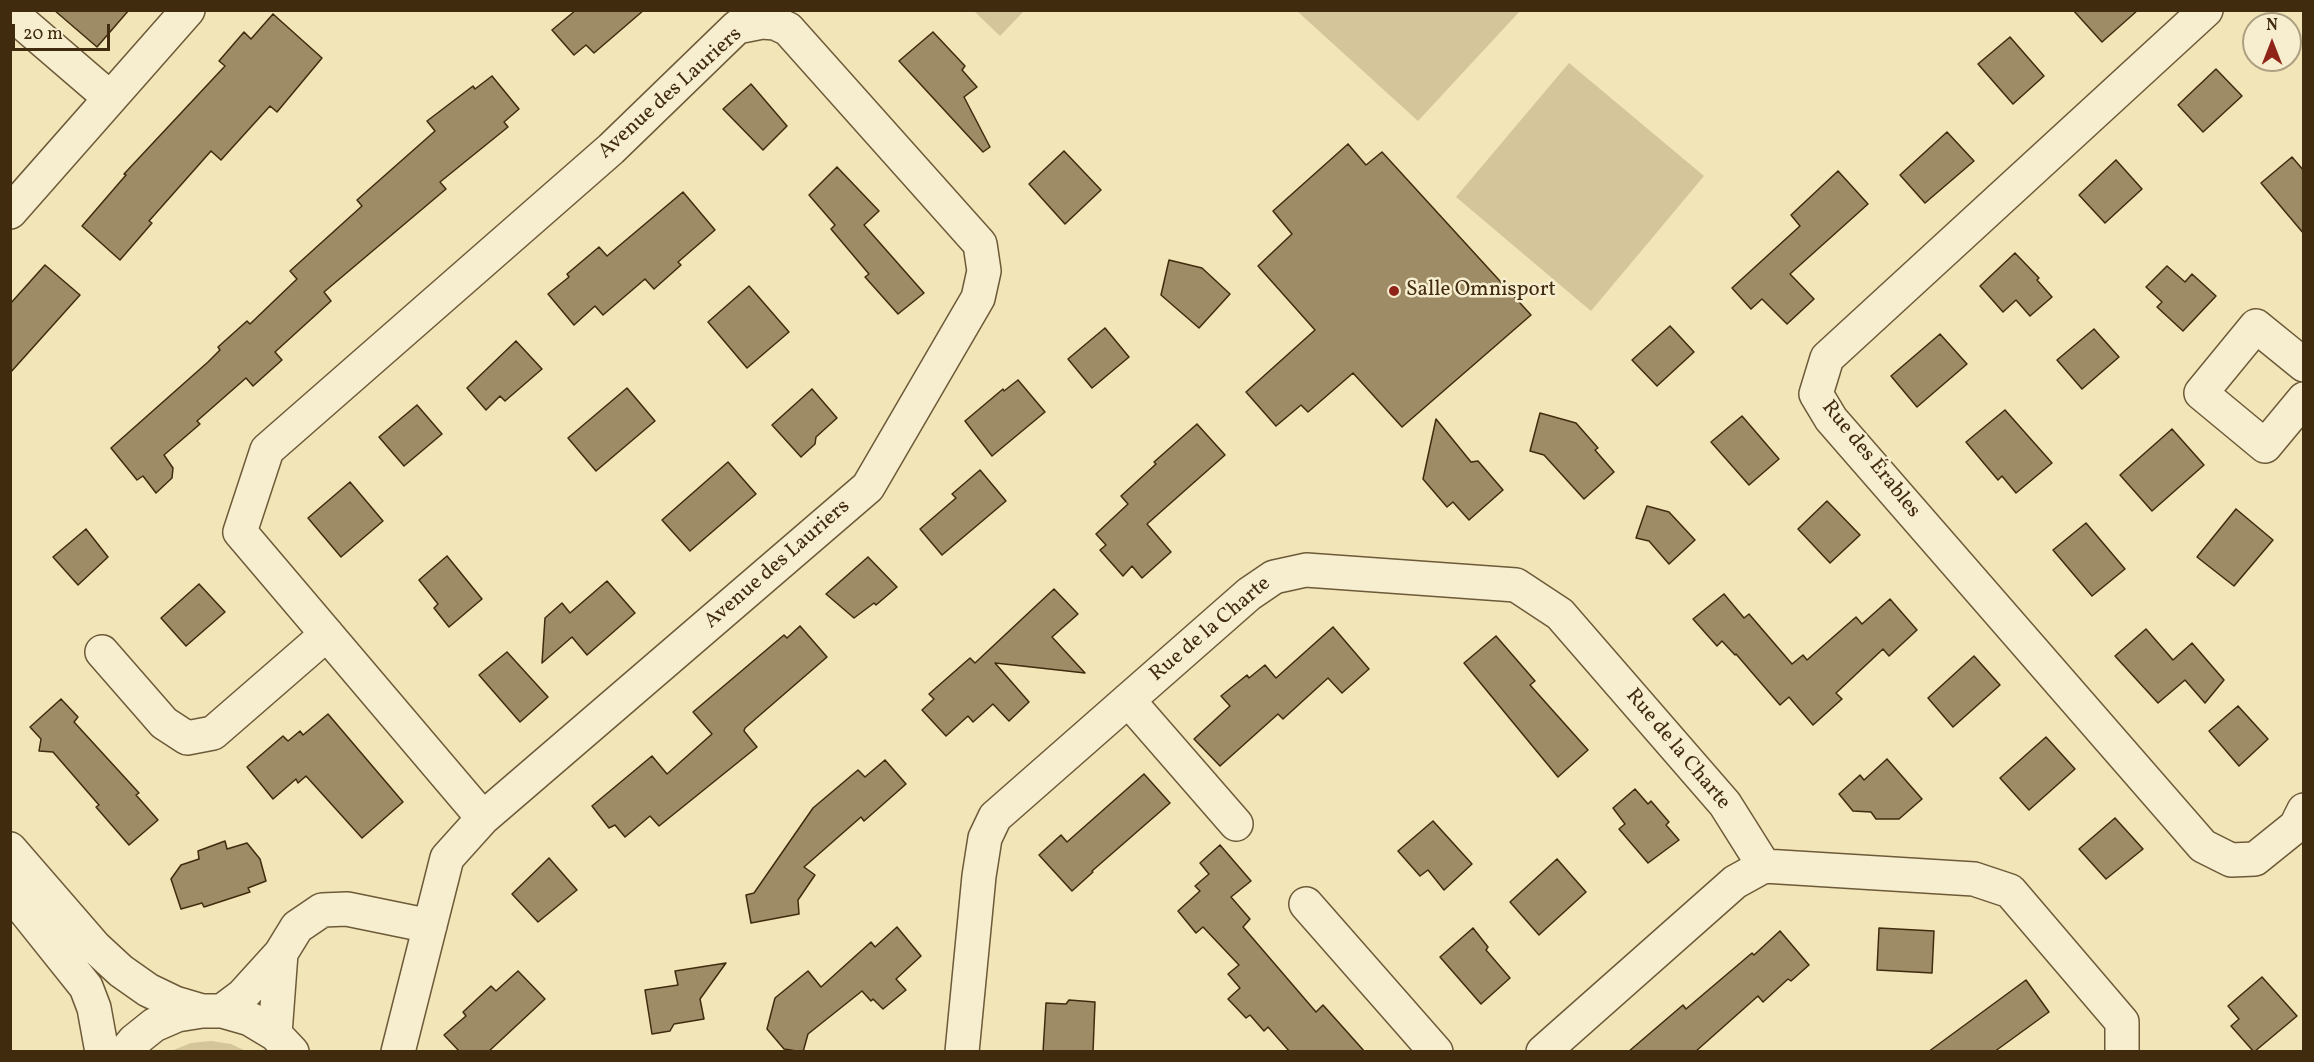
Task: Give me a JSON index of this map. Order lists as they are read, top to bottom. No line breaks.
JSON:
{"streets":{"street":["Avenue des Lauriers","Rue des Érables","Rue de la Charte"]},"places":["Salle Omnisport"],"scale_bar":"20 m","north":"top"}
